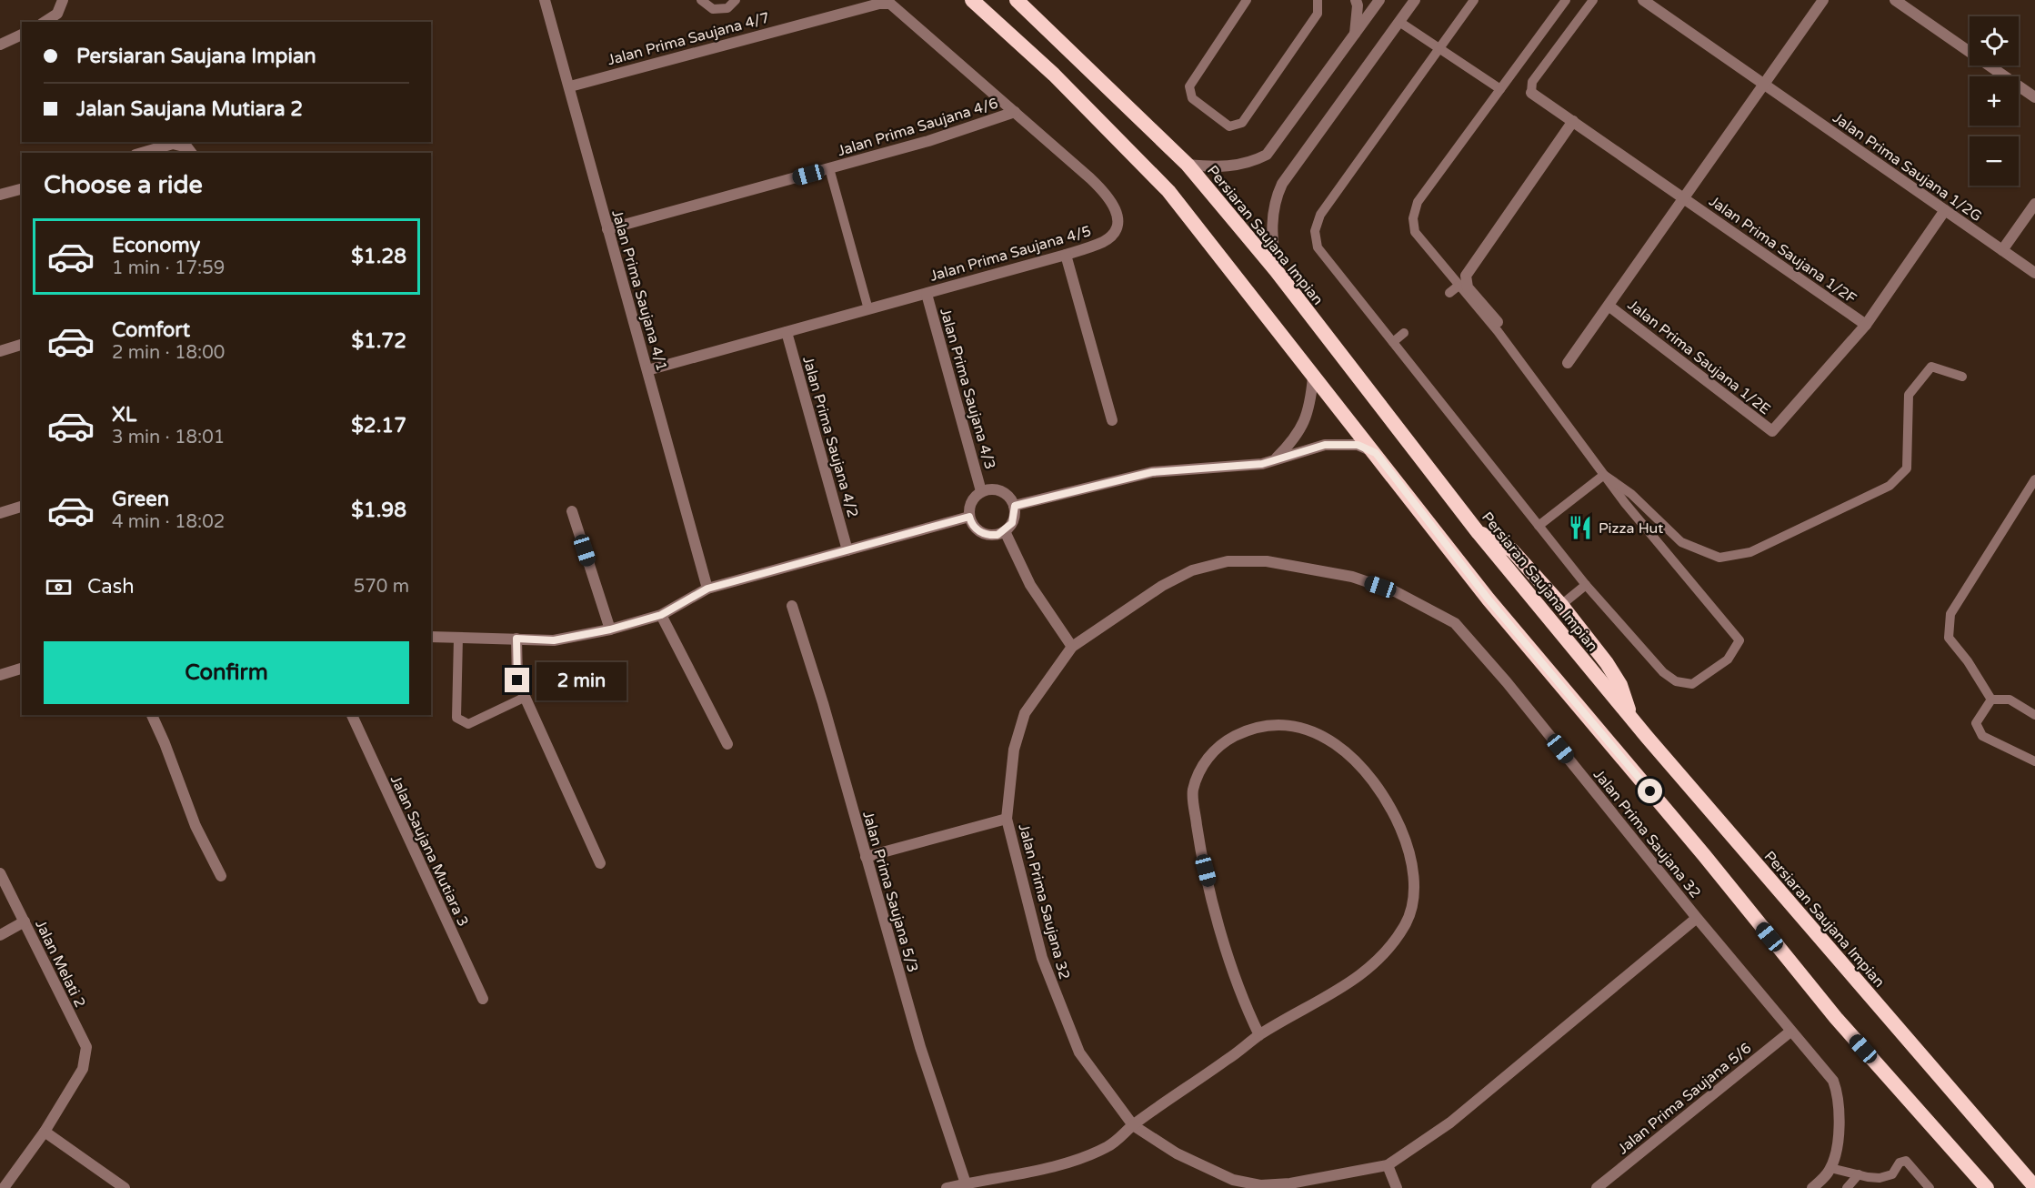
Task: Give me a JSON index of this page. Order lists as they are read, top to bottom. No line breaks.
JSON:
{"streets":{"highway":["Persiaran Saujana Impian"],"street":["Jalan Prima Saujana 4/7","Jalan Prima Saujana 4/6","Jalan Prima Saujana 1/2G","Jalan Prima Saujana 1/2F","Jalan Prima Saujana 4/5","Jalan Prima Saujana 4/1","Jalan Prima Saujana 1/2E","Jalan Prima Saujana 4/3","Jalan Prima Saujana 4/2","Jalan Prima Saujana 32","Jalan Saujana Mutiara 3","Jalan Prima Saujana 5/3","Jalan Melati 2","Jalan Prima Saujana 5/6"]},"crossings":[["Jalan Prima Saujana 4/7","Jalan Prima Saujana 4/5"],["Jalan Prima Saujana 4/7","Jalan Prima Saujana 4/1"],["Jalan Prima Saujana 4/6","Jalan Prima Saujana 4/5"],["Jalan Prima Saujana 4/6","Jalan Prima Saujana 4/1"],["Jalan Prima Saujana 1/2F","Jalan Prima Saujana 1/2E"],["Jalan Prima Saujana 4/5","Jalan Prima Saujana 4/1"],["Jalan Prima Saujana 4/5","Jalan Prima Saujana 4/3"],["Jalan Prima Saujana 4/5","Jalan Prima Saujana 4/2"],["Jalan Prima Saujana 32","Jalan Prima Saujana 5/6"]],"places":{"restaurant":["Pizza Hut"]},"page":{"map_buttons":["+","−"],"banner":["Persiaran Saujana Impian","Jalan Saujana Mutiara 2"],"heading":"Choose a ride","list":[{"name":"Economy","note":"1 min · 17:59","value":"$1.28"},{"name":"Comfort","note":"2 min · 18:00","value":"$1.72"},{"name":"XL","note":"3 min · 18:01","value":"$2.17"},{"name":"Green","note":"4 min · 18:02","value":"$1.98"}],"pay":["Cash","570 m"],"buttons":"Confirm","bubble":"2 min"}}
